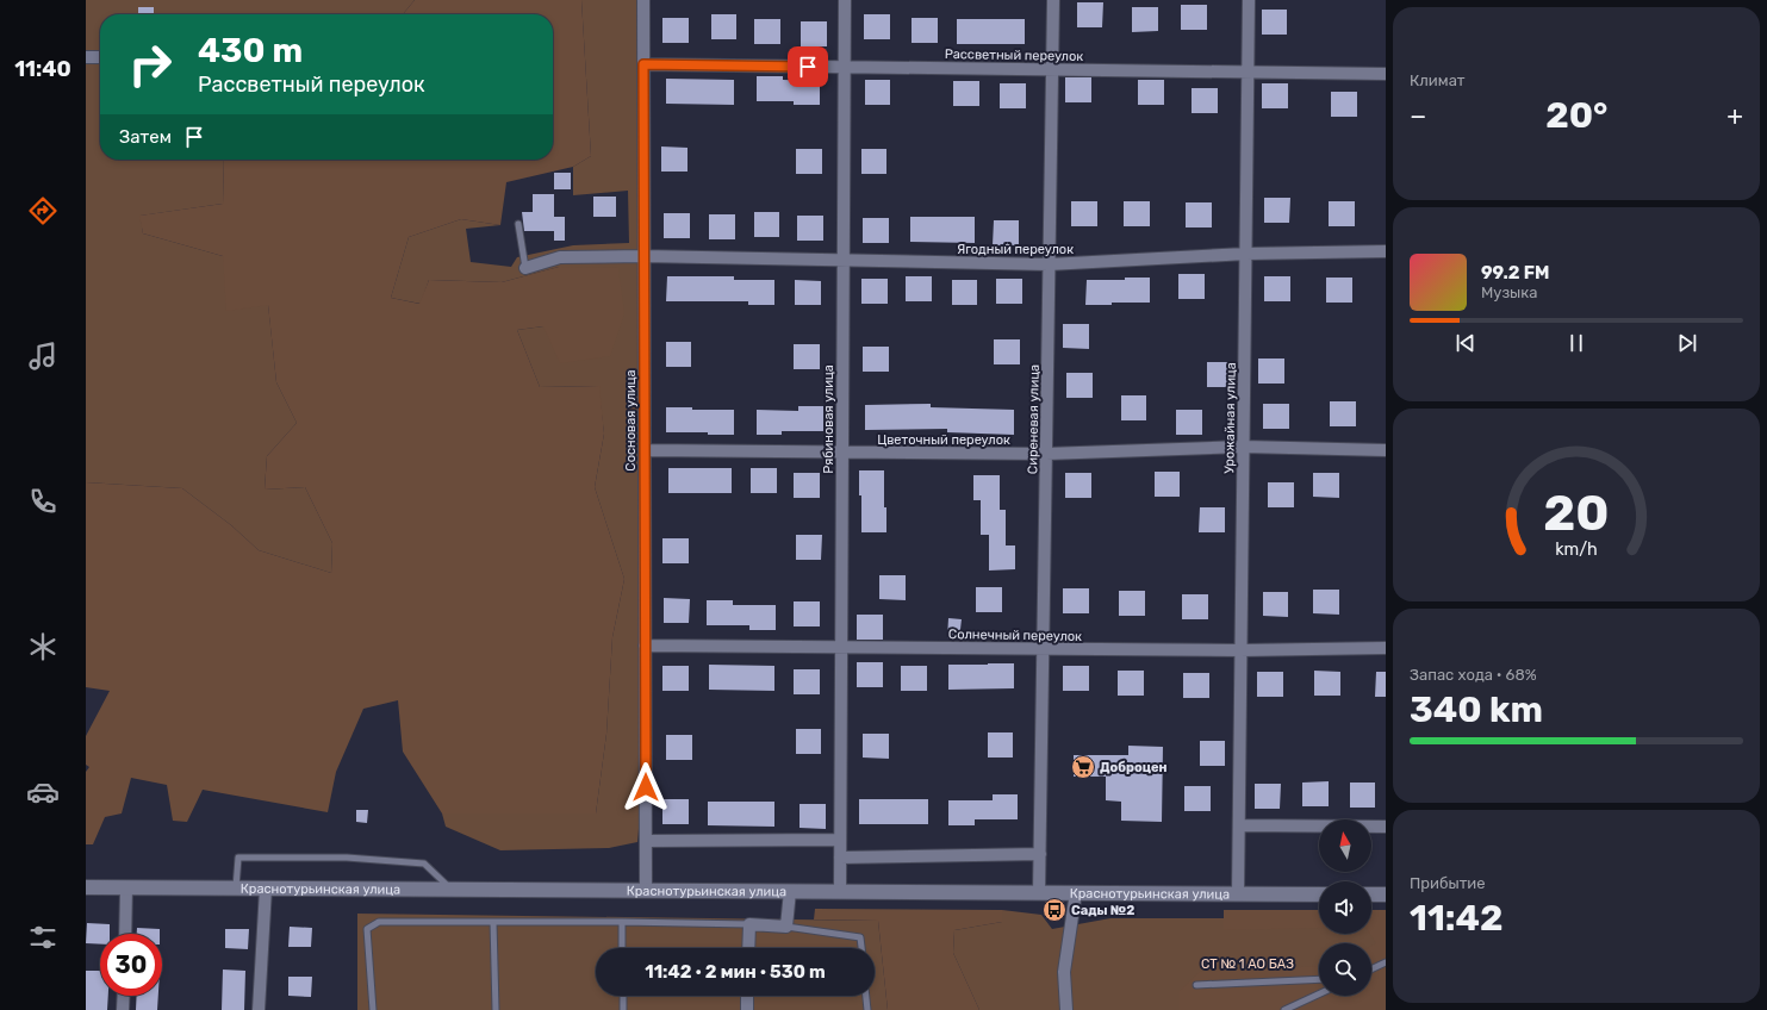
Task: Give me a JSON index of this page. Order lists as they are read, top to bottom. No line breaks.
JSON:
{"streets":{"main road":["Краснотурьинская улица"],"street":["Рассветный переулок","Ягодный переулок","Урожайная улица","Рябиновая улица","Сиреневая улица","Сосновая улица","Цветочный переулок","Солнечный переулок"]},"crossings":[["Рассветный переулок","Урожайная улица"],["Рассветный переулок","Рябиновая улица"],["Рассветный переулок","Сиреневая улица"],["Рассветный переулок","Сосновая улица"],["Ягодный переулок","Урожайная улица"],["Ягодный переулок","Рябиновая улица"],["Ягодный переулок","Сиреневая улица"],["Ягодный переулок","Сосновая улица"],["Урожайная улица","Цветочный переулок"],["Урожайная улица","Солнечный переулок"],["Урожайная улица","Краснотурьинская улица"],["Рябиновая улица","Цветочный переулок"],["Рябиновая улица","Солнечный переулок"],["Рябиновая улица","Краснотурьинская улица"],["Сиреневая улица","Цветочный переулок"],["Сиреневая улица","Солнечный переулок"],["Сиреневая улица","Краснотурьинская улица"],["Сосновая улица","Цветочный переулок"],["Сосновая улица","Солнечный переулок"],["Сосновая улица","Краснотурьинская улица"]],"parks":["СТ № 1 АО БАЗ"],"places":{"supermarket":["Доброцен"],"bus stop":["Сады №2"]},"north":"top","page":{"tabs":"11:40","tile":["Климат",["Запас хода · 68%","340 km"],["Прибытие","11:42"]],"turn":["430 m","Рассветный переулок"],"heat":["−","20°","+"],"then":"Затем","song":["99.2 FM","Музыка"],"limit":"30","trip":"11:42 · 2 мин · 530 m","gauge":["20","km/h"]}}
